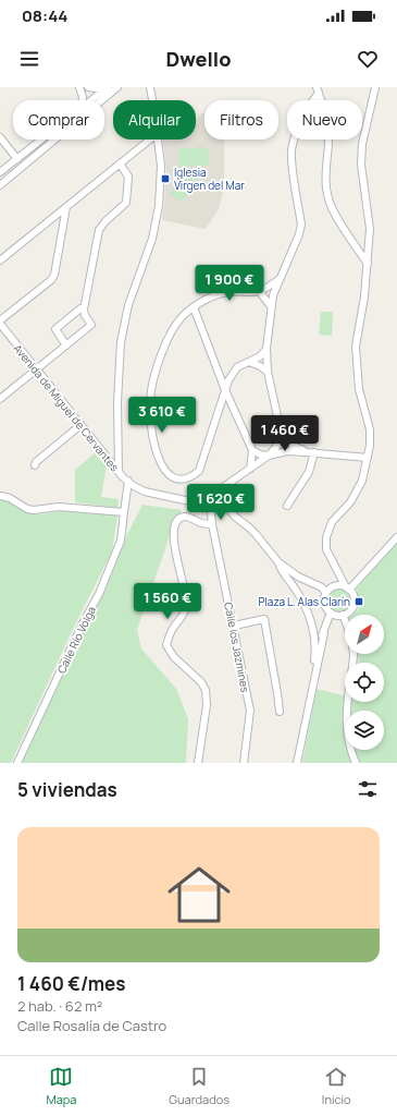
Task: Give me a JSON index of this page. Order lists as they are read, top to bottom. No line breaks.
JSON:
{"streets":{"street":["Avenida de Miguel de Cervantes","Calle Río Volga","Calle los Jazmines"]},"crossings":[["Avenida de Miguel de Cervantes","Calle Río Volga"],["Avenida de Miguel de Cervantes","Calle los Jazmines"]],"places":{"transit":["Iglesia Virgen del Mar","Plaza L. Alas Clarín"]},"north":"top right","page":{"status":"08:44","header":"Dwello","chip":["Comprar","Alquilar","Filtros","Nuevo"],"price":["1 900 €","3 610 €","1 460 €","1 620 €","1 560 €"],"heading":"5 viviendas","list":[{"name":"1 460 €/mes","note":"2 hab. · 62 m² · Calle Rosalía de Castro"}],"tabs":["Mapa","Guardados","Inicio"]}}
